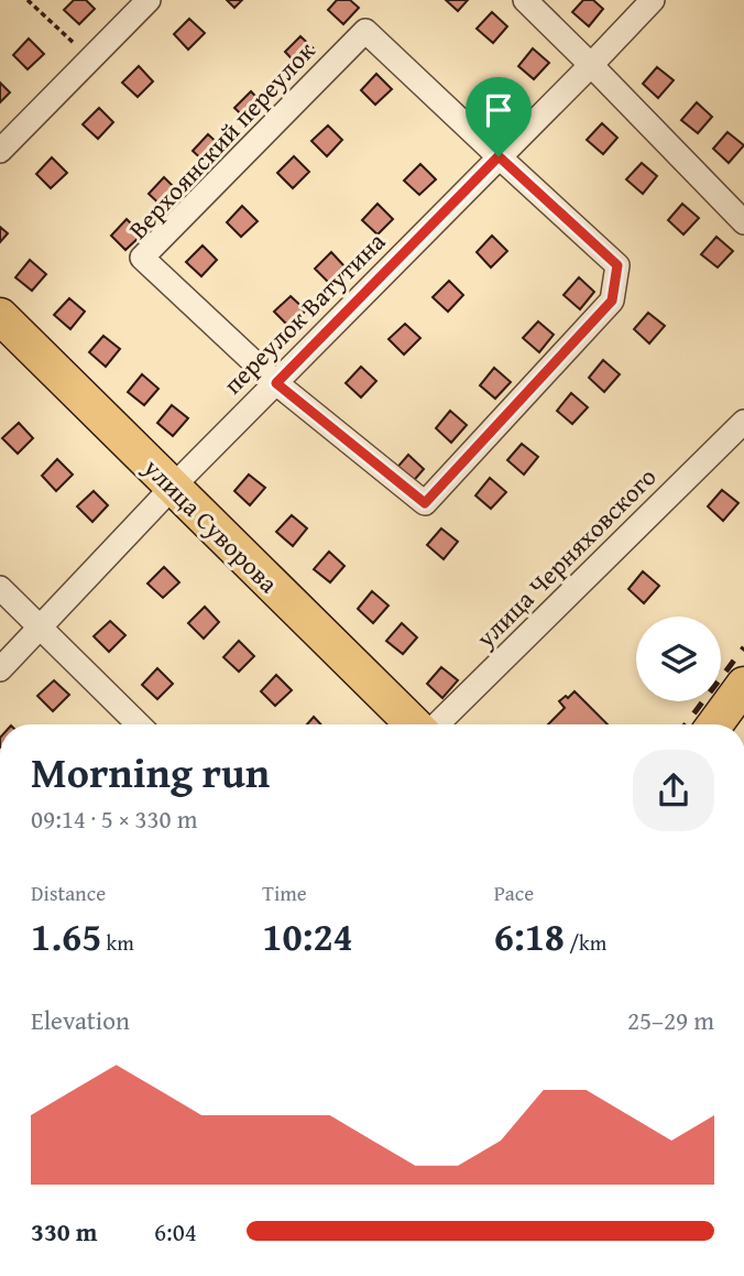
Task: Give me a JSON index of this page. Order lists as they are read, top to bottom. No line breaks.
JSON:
{"streets":{"main road":["улица Суворова"],"street":["Верхоянский переулок","переулок Ватутина","улица Черняховского"]},"crossings":[["Верхоянский переулок","переулок Ватутина"],["переулок Ватутина","улица Суворова"]],"page":{"heading":["Morning run","09:14 · 5 × 330 m"],"stats":[["Distance","1.65 km"],["Time","10:24"],["Pace","6:18 /km"]],"chart":["Elevation","25–29 m"],"list":[{"name":"330 m","note":"6:04"}]}}
